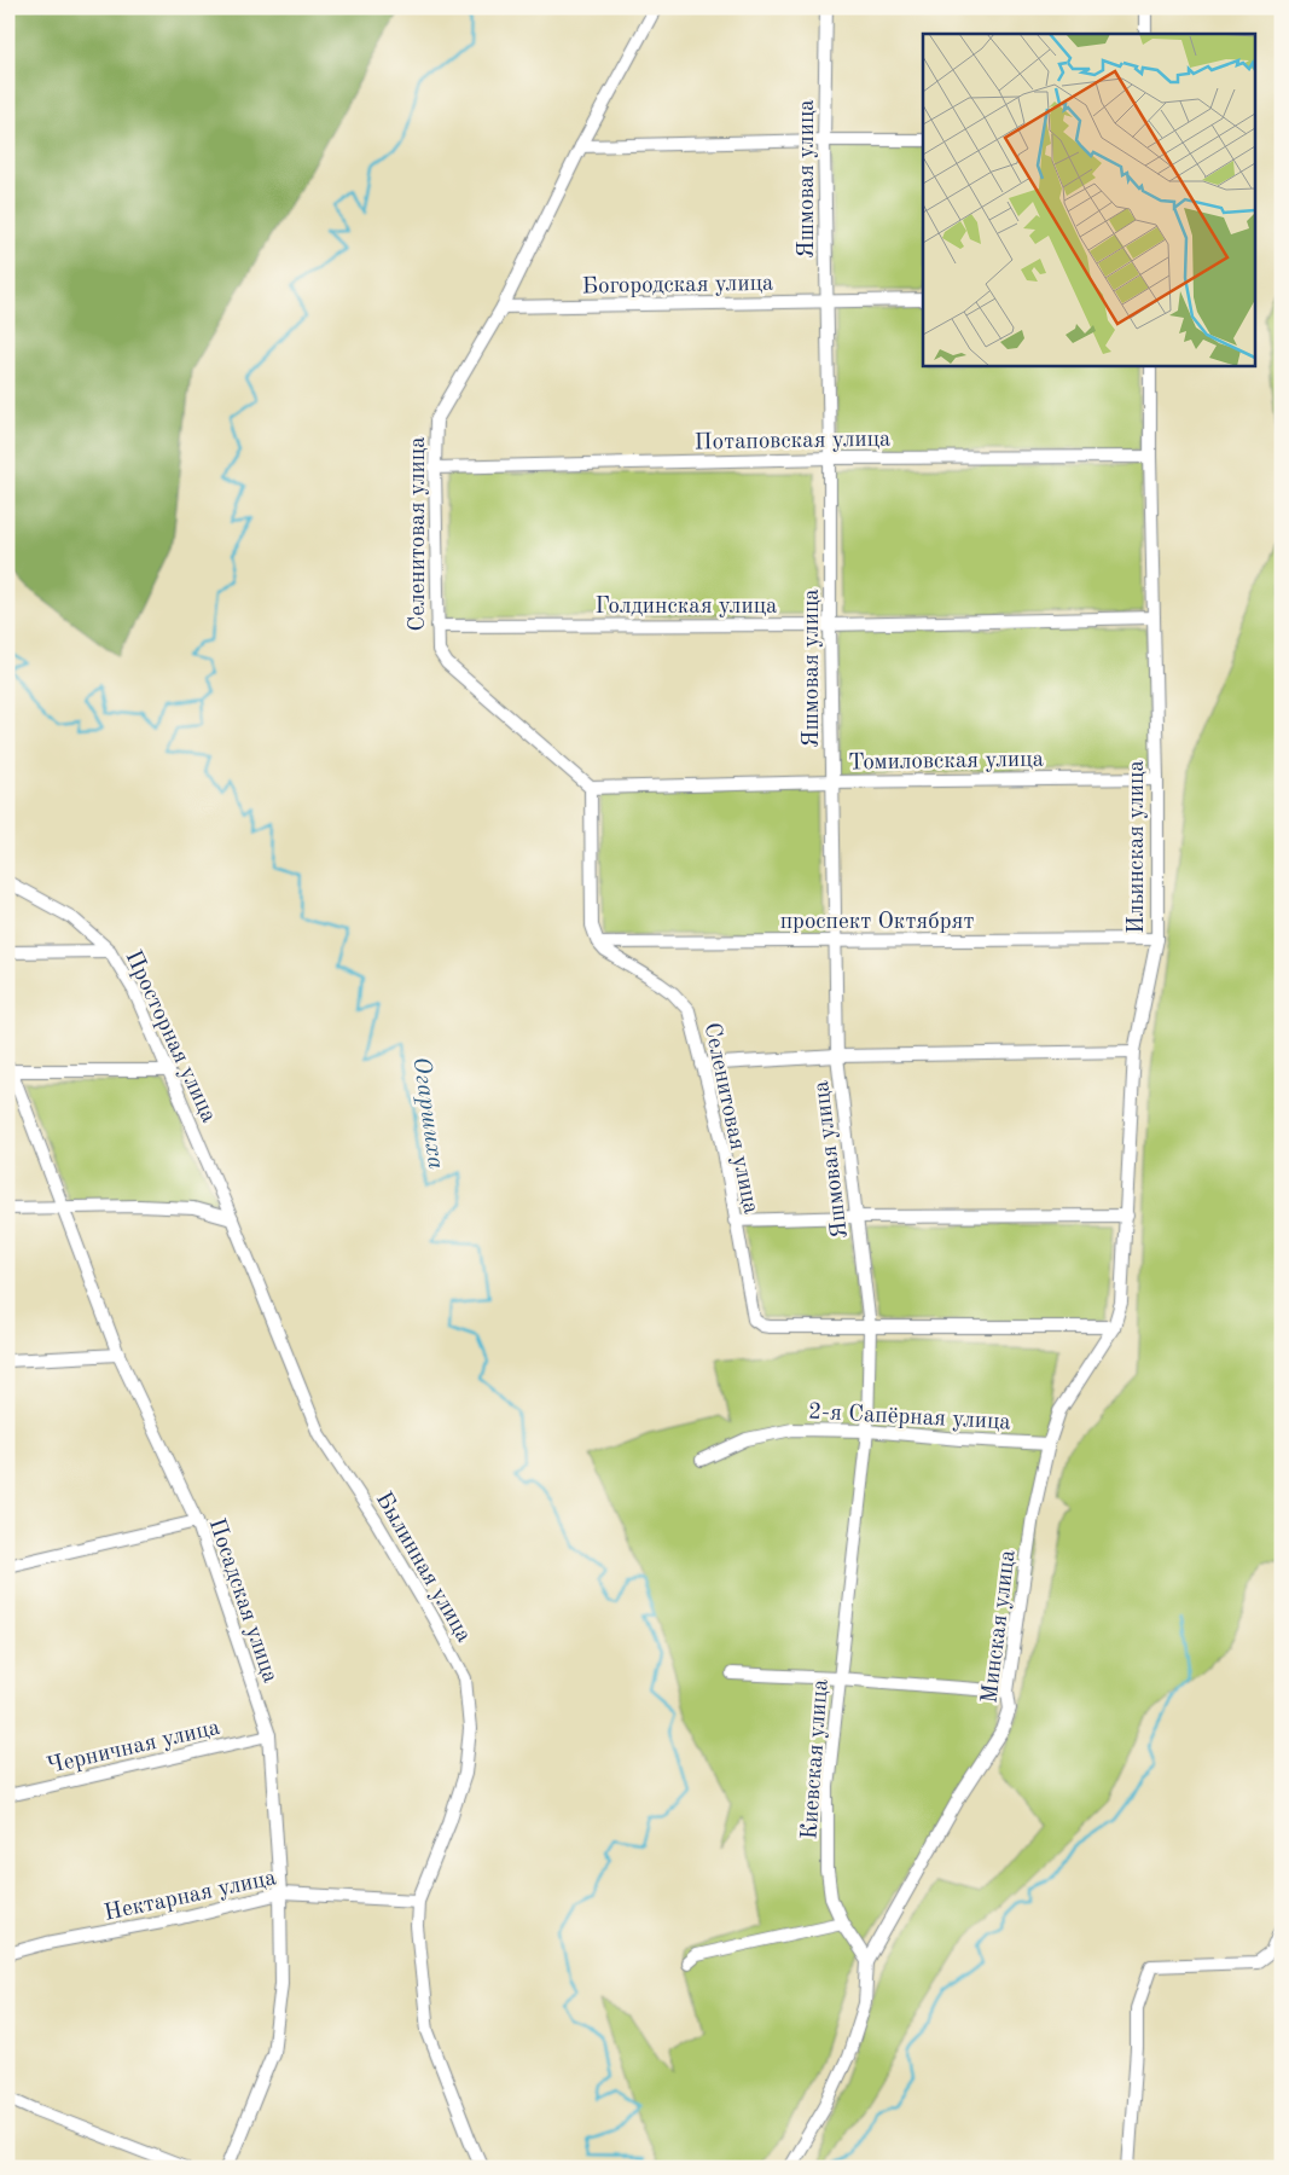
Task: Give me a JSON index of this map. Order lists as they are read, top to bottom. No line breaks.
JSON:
{"streets":{"street":["Яшмовая улица","Богородская улица","Потаповская улица","Селенитовая улица","Голдинская улица","Томиловская улица","Ильинская улица","проспект Октябрят","Просторная улица","2-я Сапёрная улица","Былинная улица","Посадская улица","Минская улица","Черничная улица","Киевская улица","Нектарная улица"]},"crossings":[["Яшмовая улица","Богородская улица"],["Яшмовая улица","Потаповская улица"],["Яшмовая улица","Селенитовая улица"],["Яшмовая улица","Голдинская улица"],["Яшмовая улица","Томиловская улица"],["Яшмовая улица","проспект Октябрят"],["Яшмовая улица","Киевская улица"],["Богородская улица","Селенитовая улица"],["Потаповская улица","Селенитовая улица"],["Потаповская улица","Ильинская улица"],["Селенитовая улица","Голдинская улица"],["Селенитовая улица","Томиловская улица"],["Селенитовая улица","проспект Октябрят"],["Селенитовая улица","Киевская улица"],["Голдинская улица","Ильинская улица"],["Томиловская улица","Ильинская улица"],["Ильинская улица","проспект Октябрят"],["Ильинская улица","Минская улица"],["Просторная улица","Былинная улица"],["2-я Сапёрная улица","Минская улица"],["2-я Сапёрная улица","Киевская улица"],["Былинная улица","Нектарная улица"],["Посадская улица","Черничная улица"],["Посадская улица","Нектарная улица"],["Минская улица","Киевская улица"]],"water":["Огаршиха"]}
